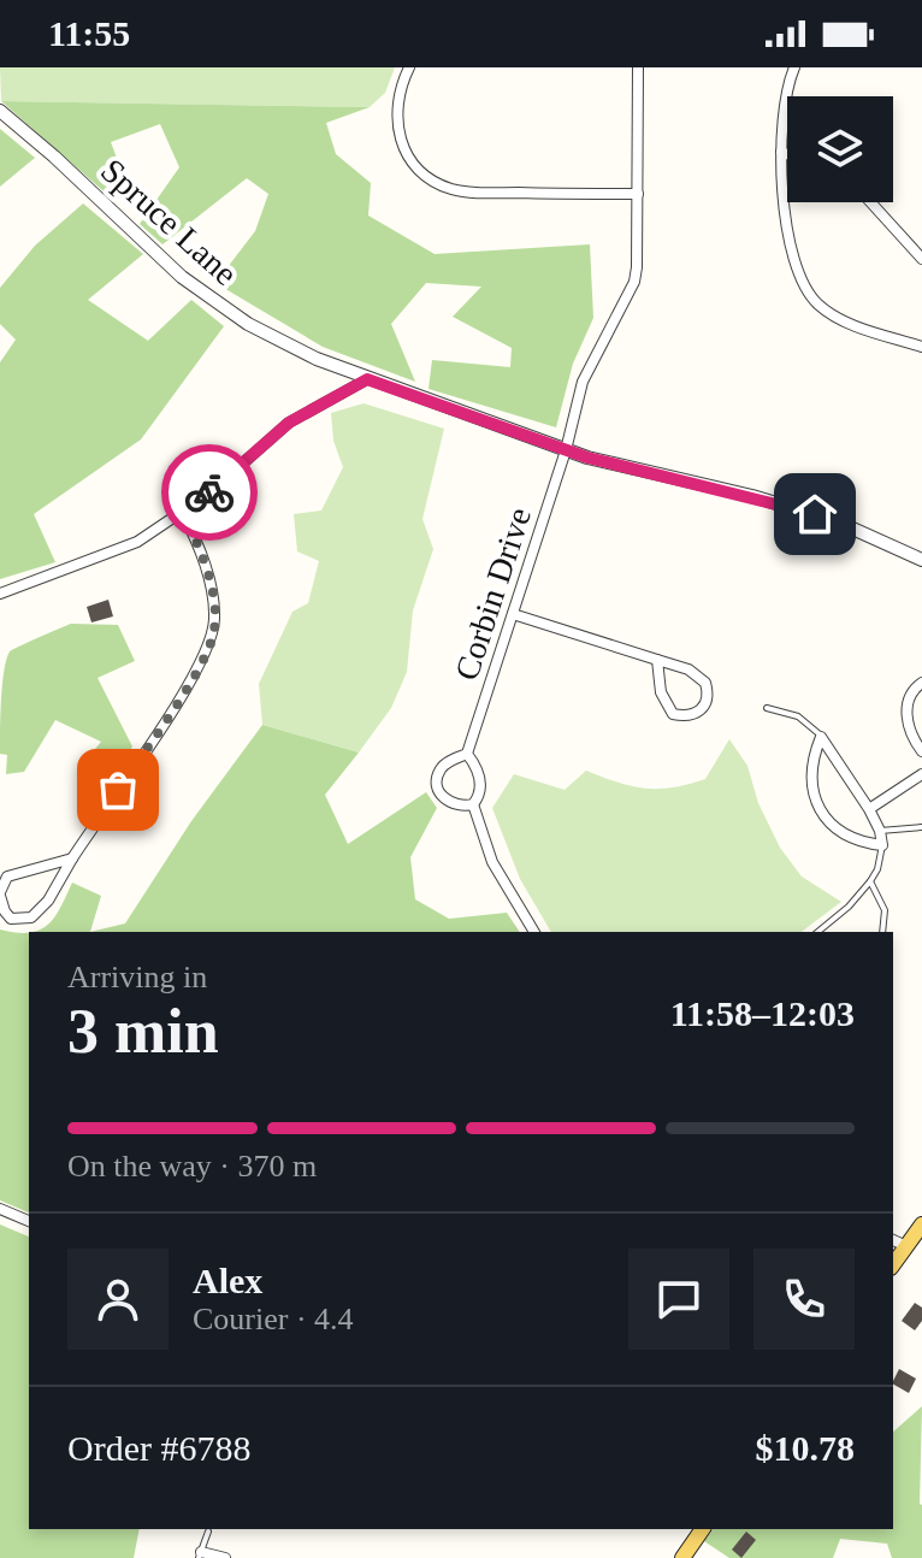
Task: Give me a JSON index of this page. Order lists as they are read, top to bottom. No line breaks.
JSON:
{"streets":{"street":["Spruce Lane","Corbin Drive"]},"crossings":[["Spruce Lane","Corbin Drive"]],"page":{"status":"11:55","heading":["3 min","Arriving in","11:58–12:03"],"panel":["Alex","Courier · 4.4","Order #6788","$10.78"],"bar":"On the way · 370 m"}}
